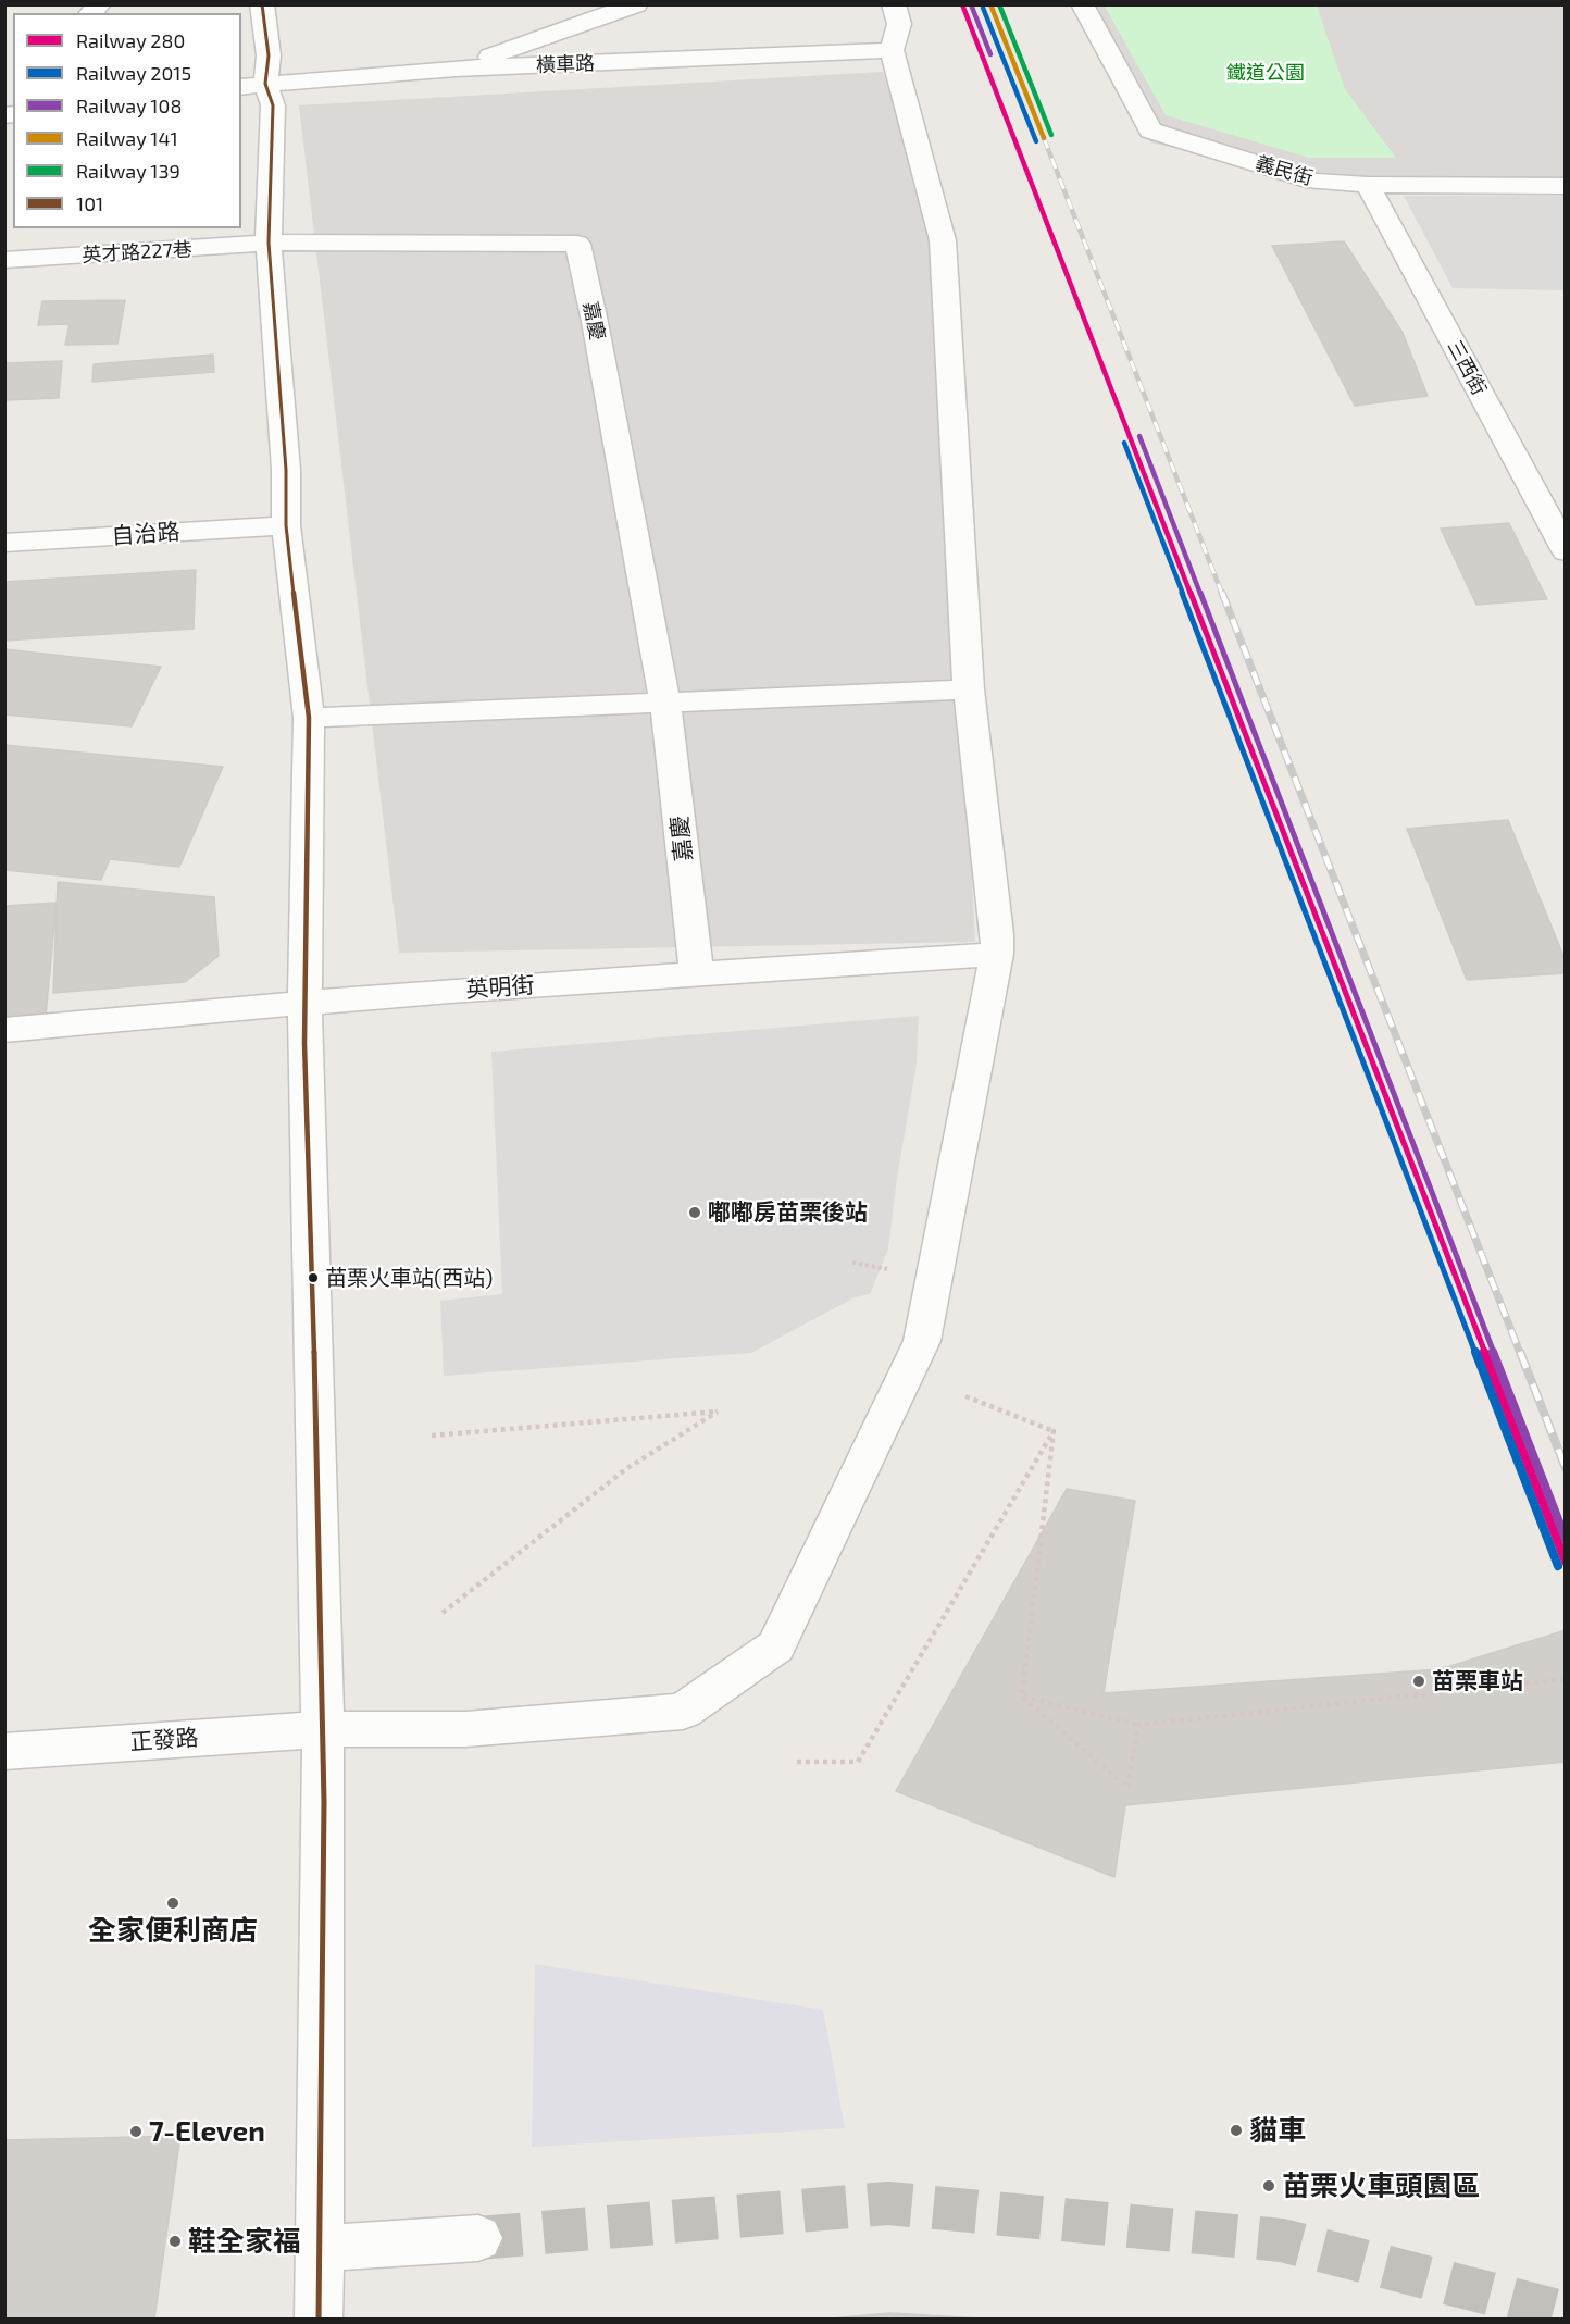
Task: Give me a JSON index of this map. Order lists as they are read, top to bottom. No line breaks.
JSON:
{"streets":{"street":["橫車路","義民街","英才路227巷","嘉慶","三西街","自治路","英明街","正發路"]},"crossings":[["義民街","三西街"],["英才路227巷","嘉慶"],["嘉慶","英明街"],["英明街","正發路"]],"parks":["鐵道公園"],"places":["嘟嘟房苗栗後站","苗栗火車站(西站)","苗栗車站","全家便利商店","貓車","7-Eleven","苗栗火車頭園區","鞋全家福"],"lines":["rail line 280","rail line 108","rail line 141","rail line 139","transit line 101","rail line 2015"],"legend":["Railway 280","Railway 2015","Railway 108","Railway 141","Railway 139","101"]}
